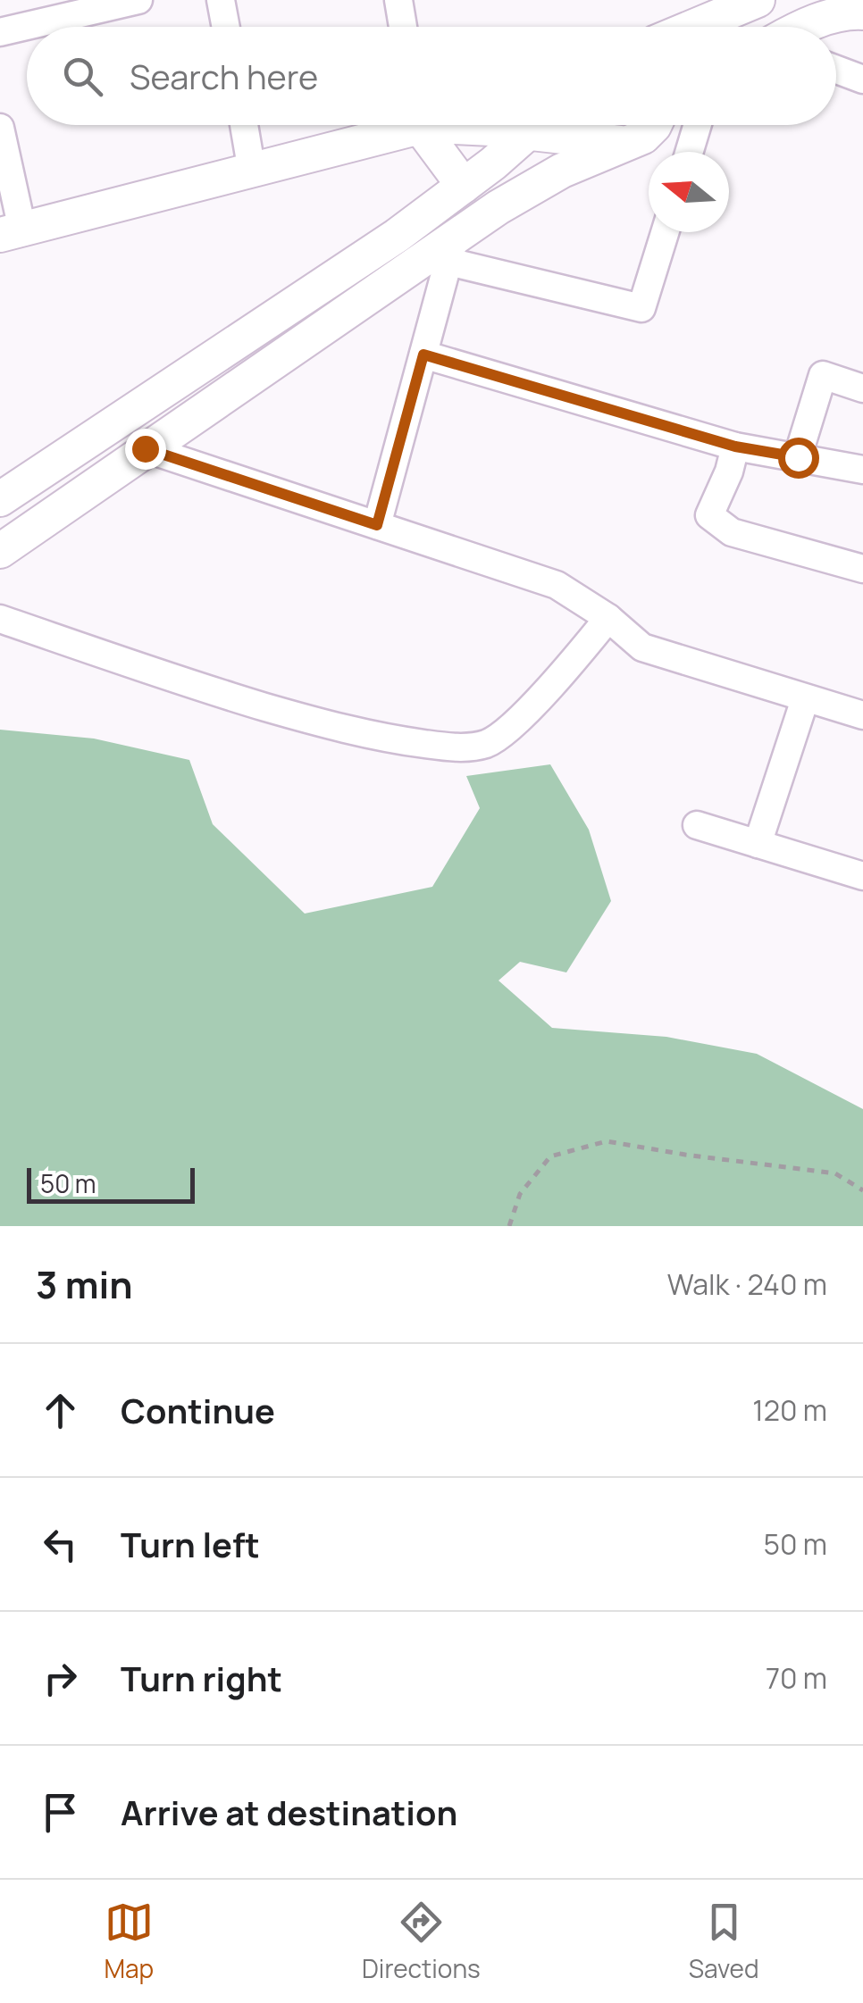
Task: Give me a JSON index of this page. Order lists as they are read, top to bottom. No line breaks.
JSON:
{"scale_bar":"50 m","north":"left","page":{"search":"Search here","scale":"50 m","heading":["3 min","Walk · 240 m"],"list":[["Continue","120 m"],["Turn left","50 m"],["Turn right","70 m"],"Arrive at destination"],"nav":["Map","Directions","Saved"]}}
